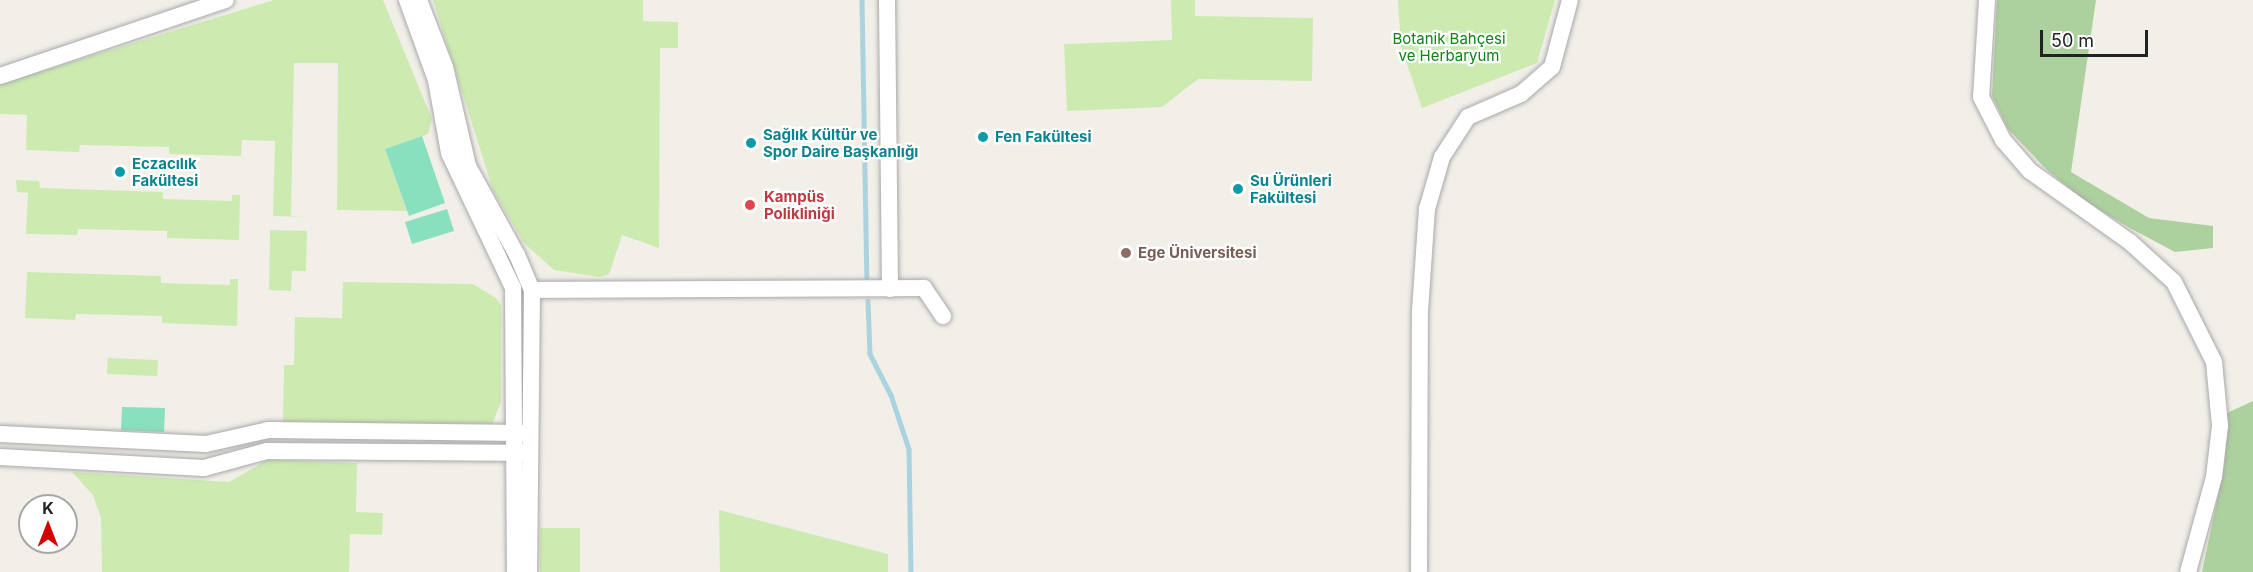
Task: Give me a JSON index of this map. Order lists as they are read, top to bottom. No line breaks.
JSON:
{"parks":["Botanik Bahçesi ve Herbaryum"],"places":["Fen Fakültesi","Sağlık Kültür ve Spor Daire Başkanlığı","Eczacılık Fakültesi","Su Ürünleri Fakültesi","Kampüs Polikliniği","Ege Üniversitesi"],"scale_bar":"50 m","north":"top"}
